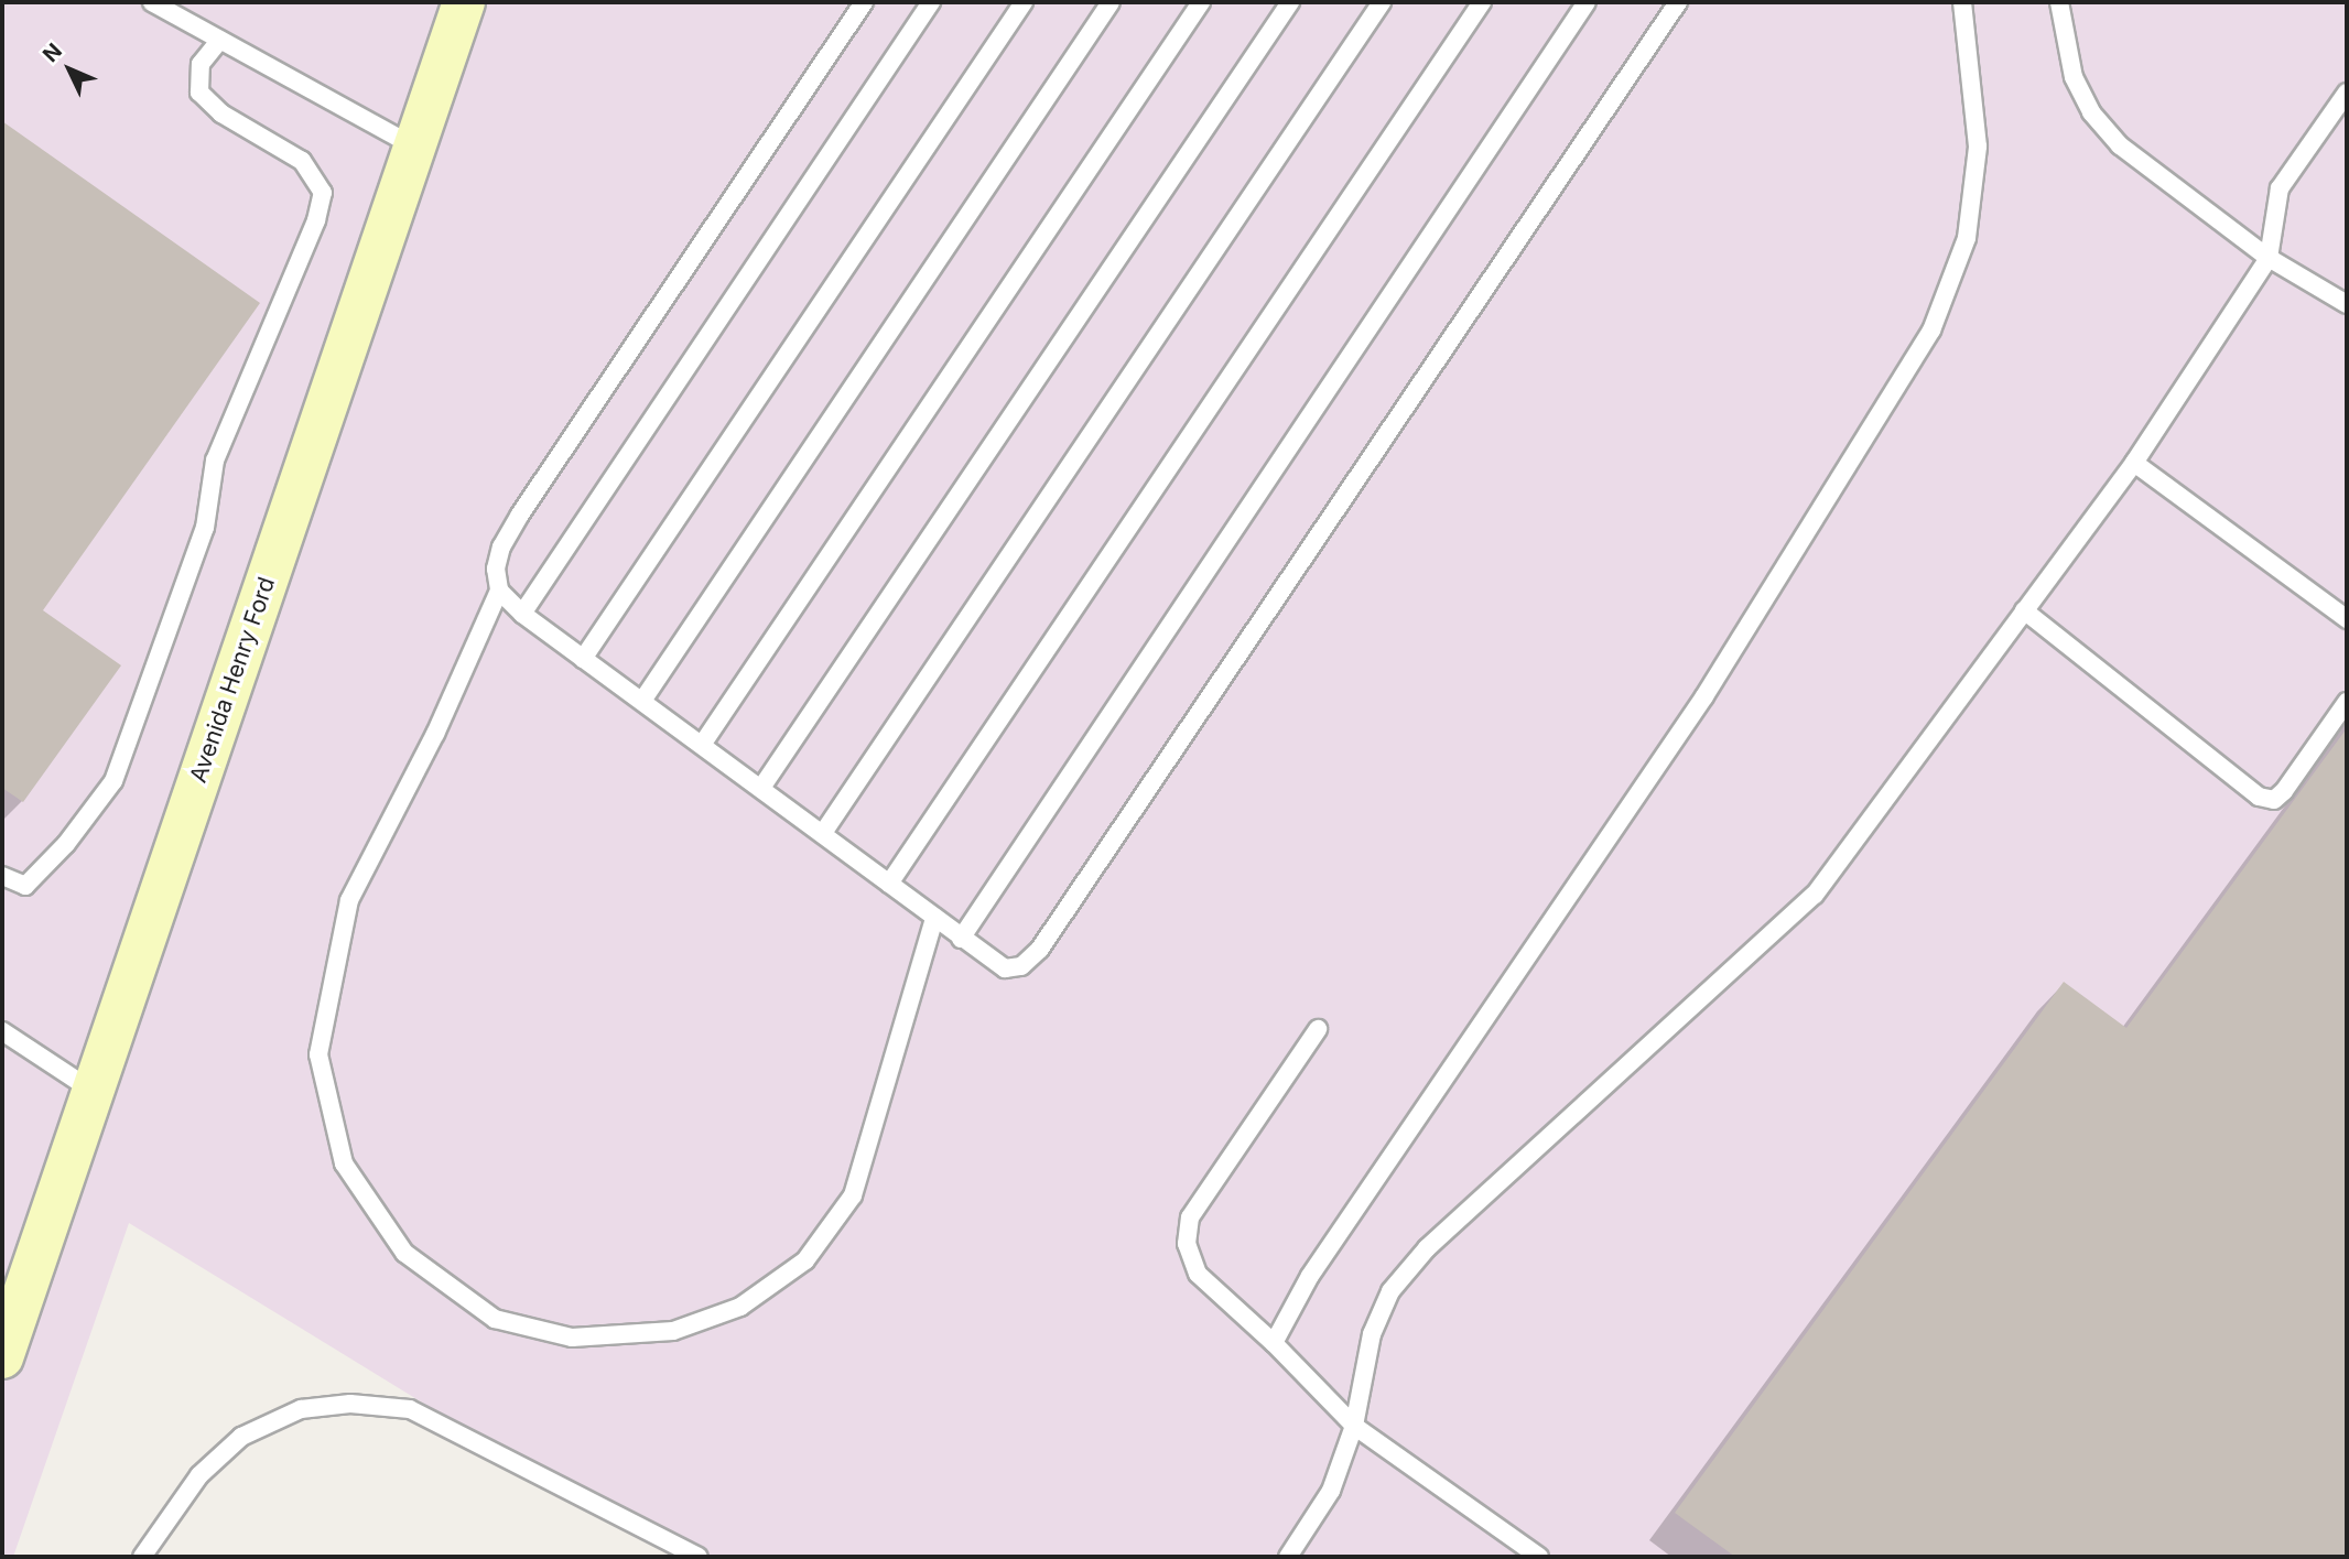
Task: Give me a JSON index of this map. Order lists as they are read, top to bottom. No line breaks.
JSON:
{"streets":{"street":["Avenida Henry Ford"]},"north":"top left"}
